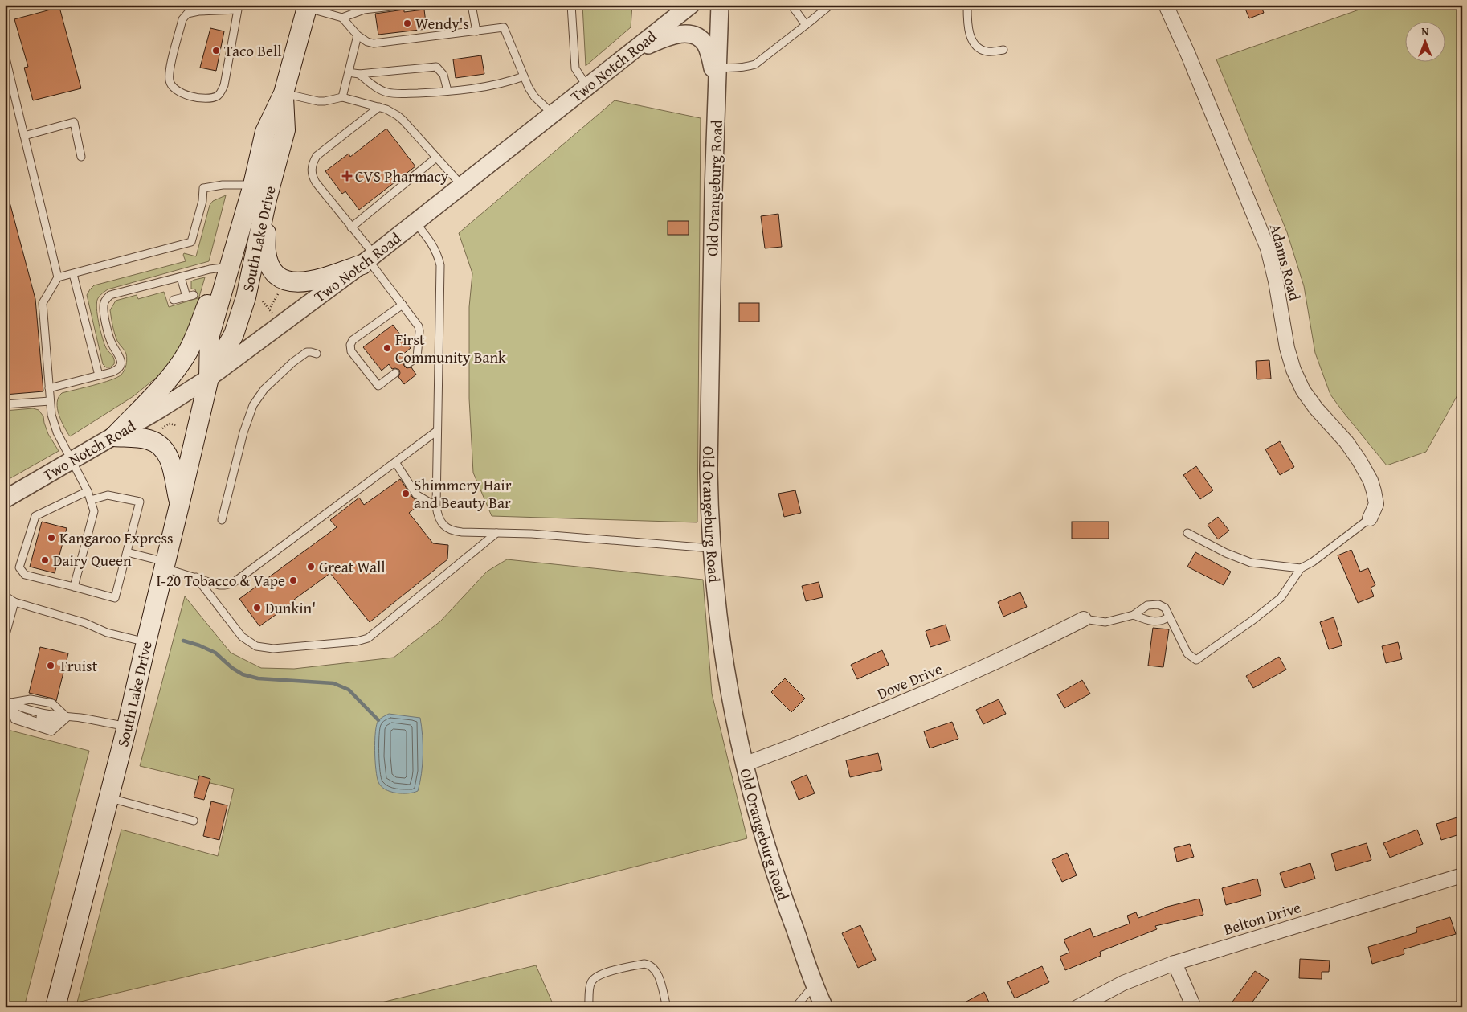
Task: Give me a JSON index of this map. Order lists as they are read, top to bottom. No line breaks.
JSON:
{"streets":{"main road":["South Lake Drive"],"street":["Two Notch Road","Old Orangeburg Road","Adams Road","Dove Drive","Belton Drive"]},"crossings":[["Two Notch Road","South Lake Drive"],["Old Orangeburg Road","Dove Drive"]],"places":{"other":["Wendy's","Taco Bell","First Community Bank","Shimmery Hair and Beauty Bar","Kangaroo Express","Dairy Queen","Great Wall","I-20 Tobacco & Vape","Dunkin'","Truist"],"health":["CVS Pharmacy"]},"north":"top"}
